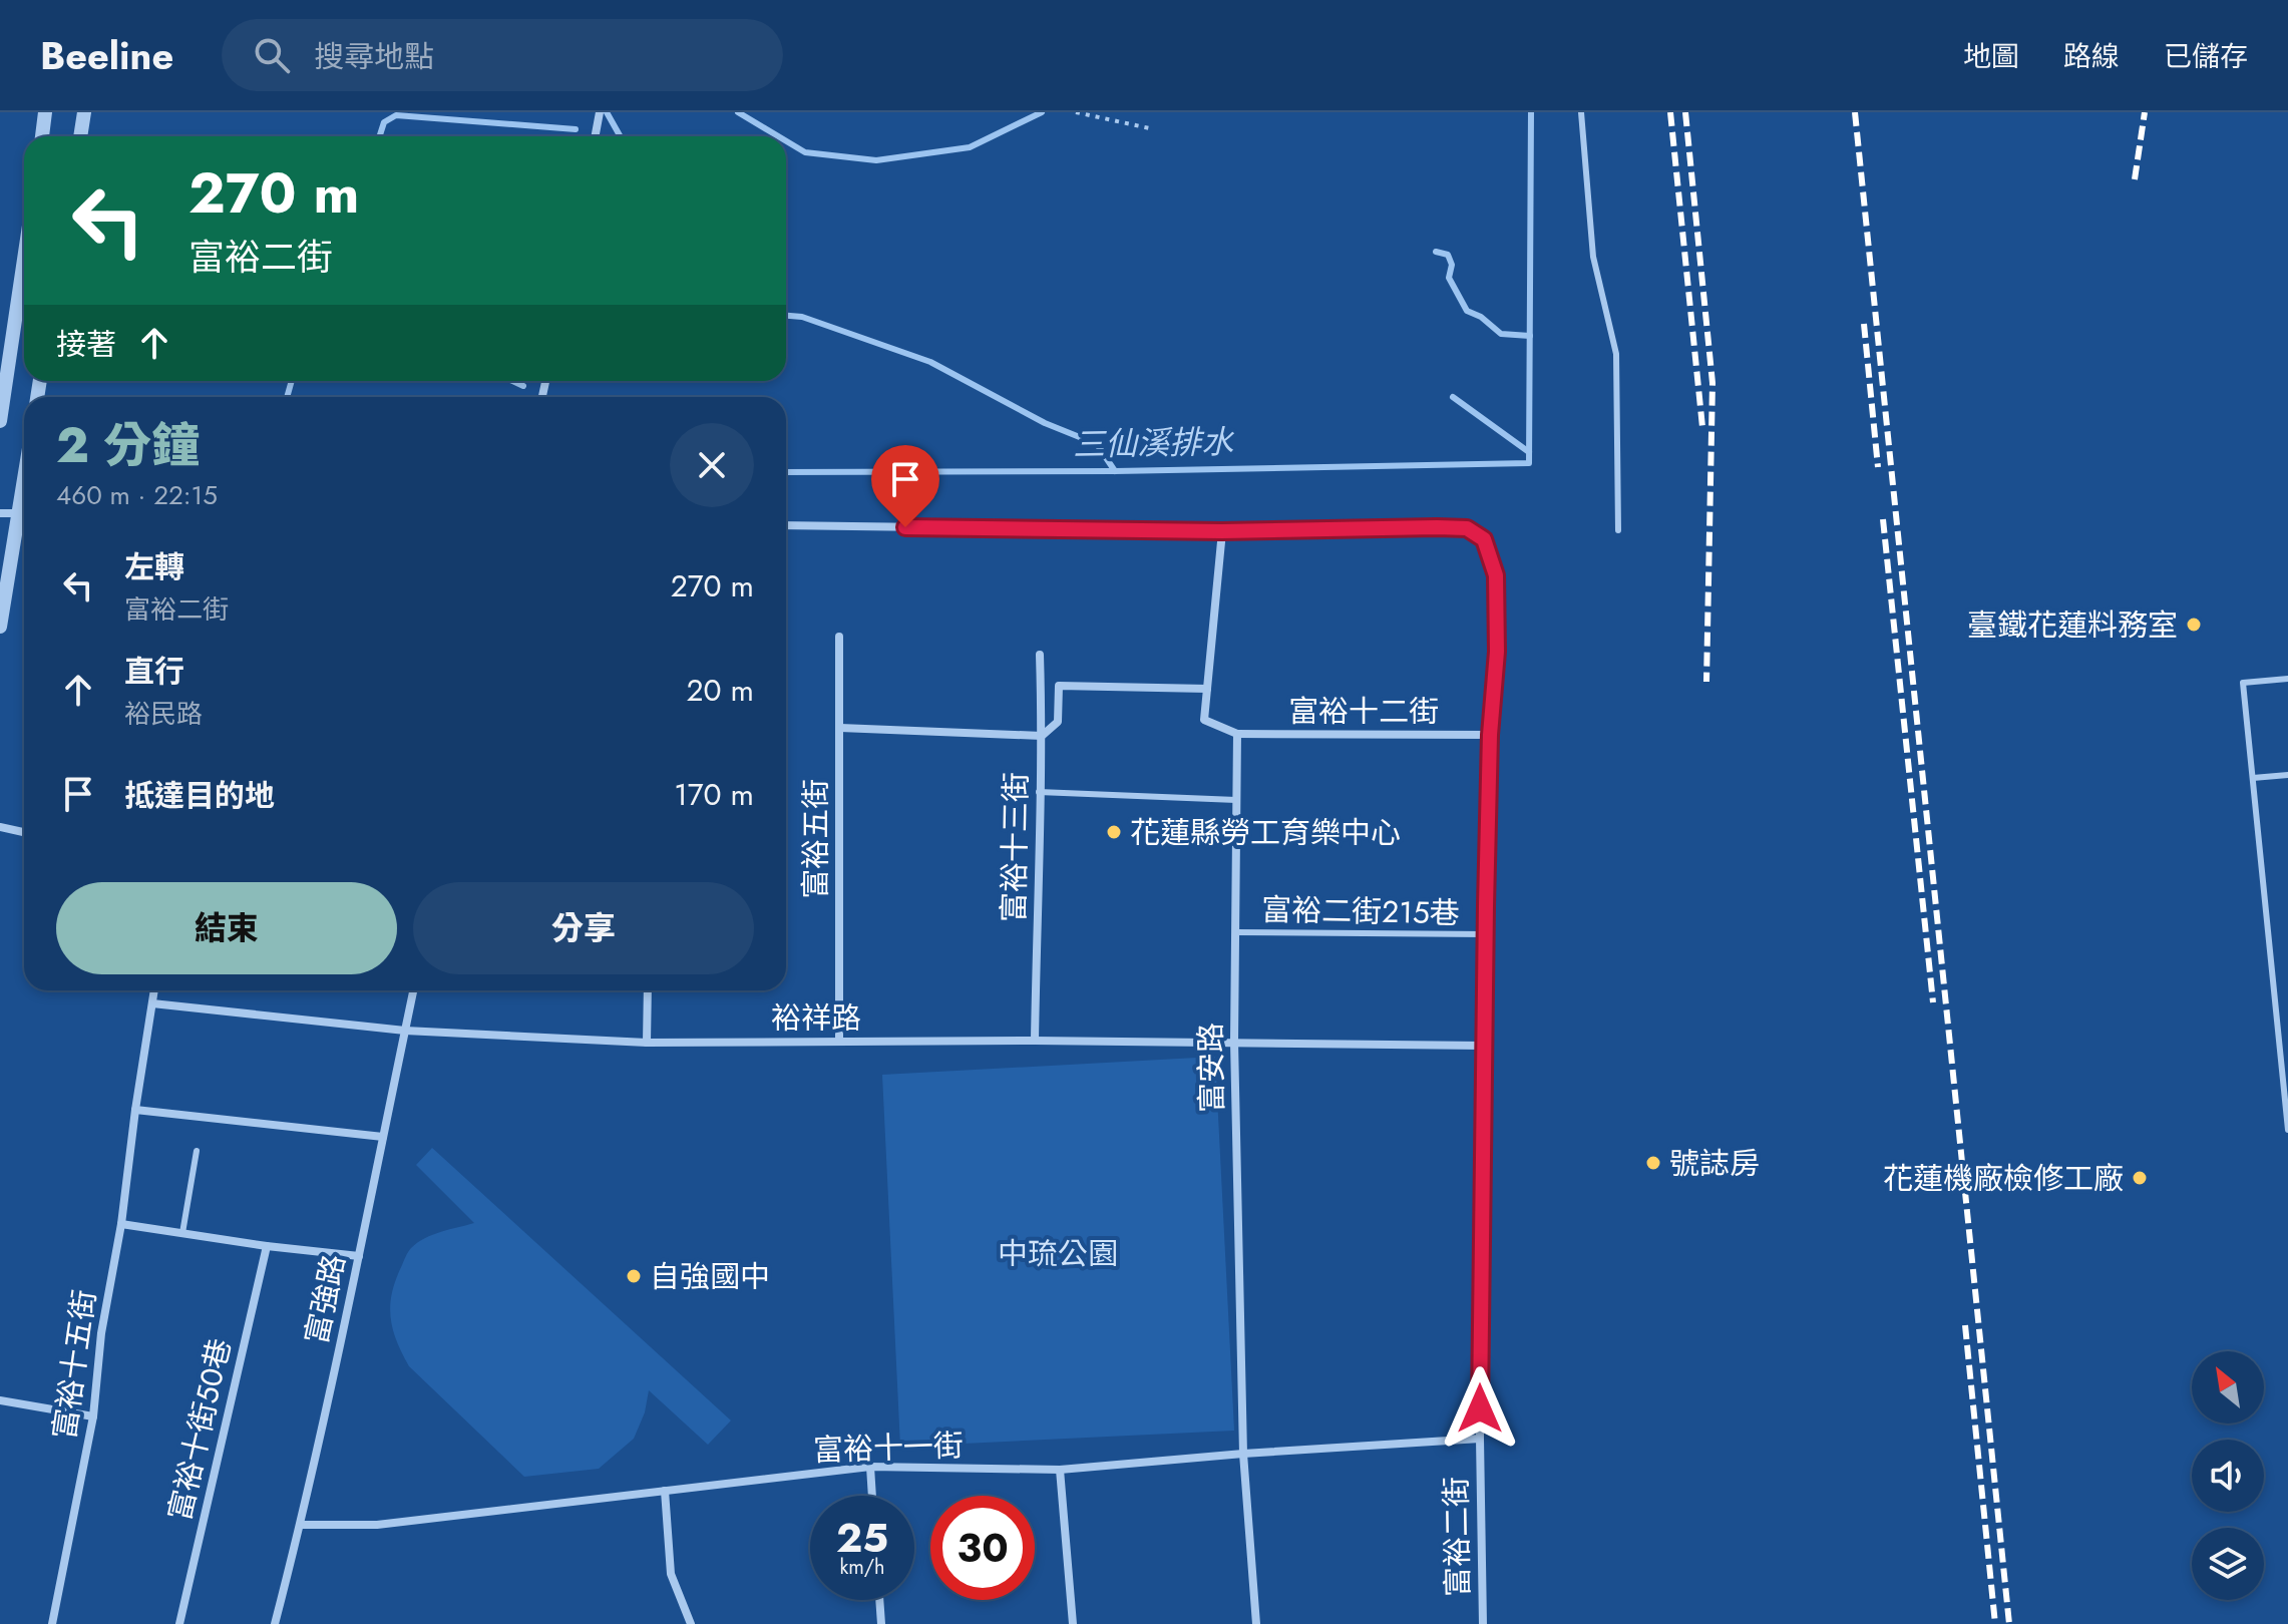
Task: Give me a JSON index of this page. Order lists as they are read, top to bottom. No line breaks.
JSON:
{"streets":{"street":["富裕十二街","富裕五街","富裕十三街","裕祥路","富安路","富強路","富裕十五街","富裕十街50巷","富裕十一街","富裕二街"],"lane":["富裕二街215巷"]},"crossings":[["富裕十二街","富安路"],["富裕十二街","富裕二街"],["富裕五街","裕祥路"],["富裕十三街","裕祥路"],["富裕二街215巷","富安路"],["富裕二街215巷","富裕二街"],["裕祥路","富安路"],["裕祥路","富強路"],["裕祥路","富裕二街"],["富安路","富裕十一街"],["富強路","富裕十一街"],["富裕十一街","富裕二街"]],"water":["三仙溪排水"],"parks":["中琉公園"],"places":["臺鐵花蓮料務室","花蓮縣勞工育樂中心","號誌房","花蓮機廠檢修工廠","自強國中"],"north":"top left","page":{"header":"Beeline","search":"搜尋地點","nav":["地圖","路線","已儲存"],"turn":["270 m","富裕二街"],"then":"接著","heading":["2 分鐘","460 m · 22:15"],"list":[{"name":"左轉","note":"富裕二街","value":"270 m"},{"name":"直行","note":"裕民路","value":"20 m"},{"name":"抵達目的地","value":"170 m"}],"buttons":["結束","分享"],"speed":"25 km/h","limit":"30"}}
